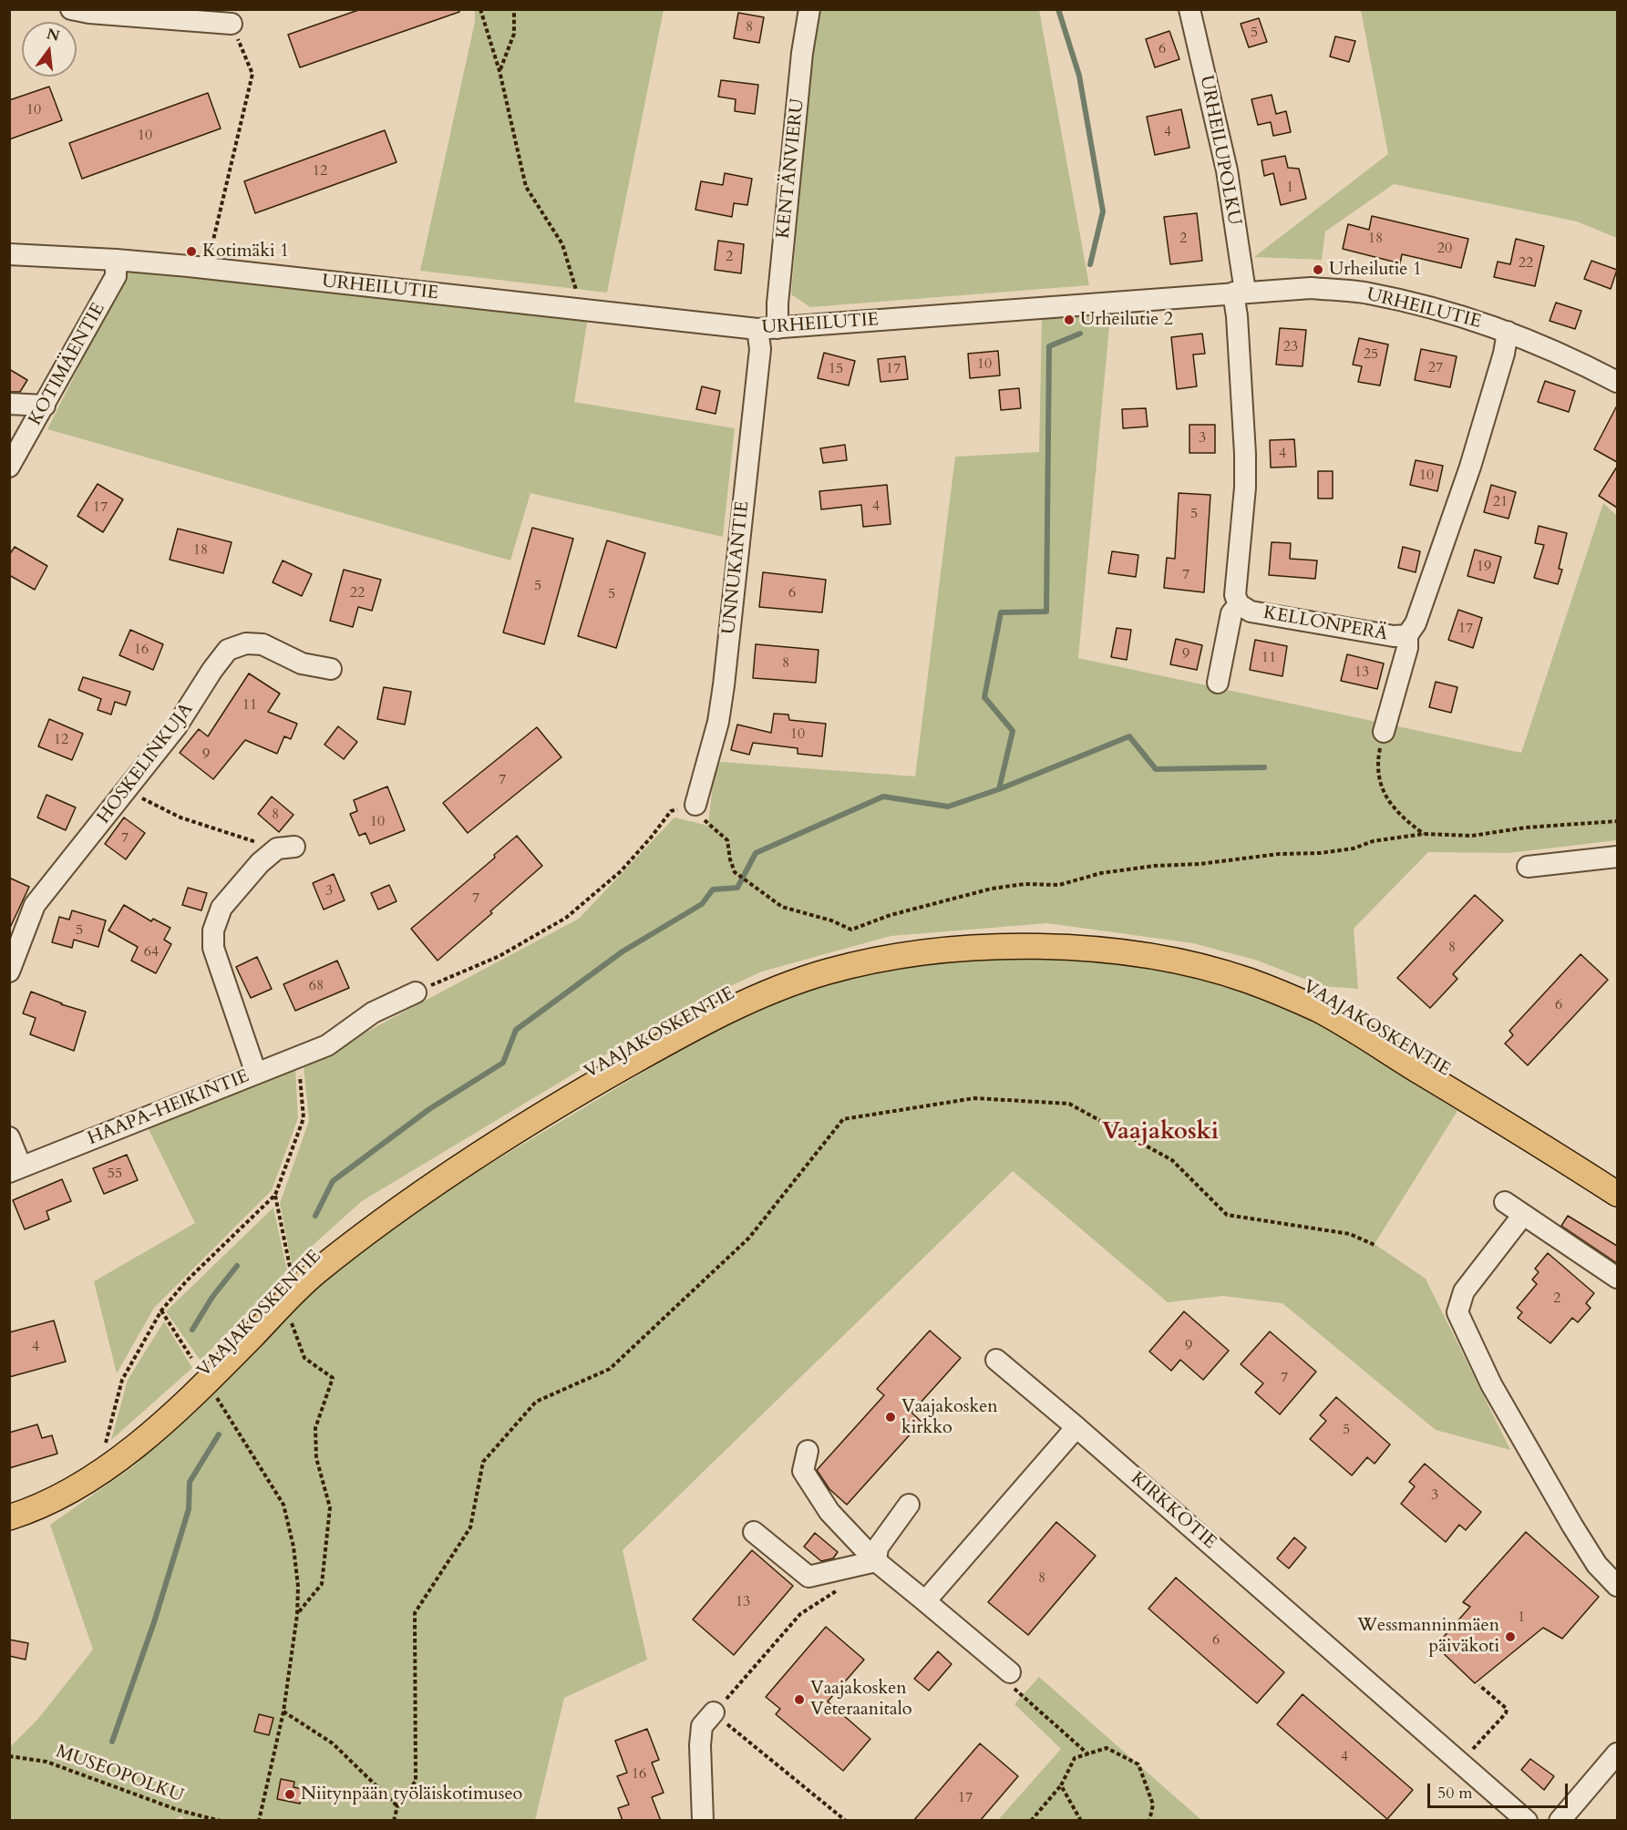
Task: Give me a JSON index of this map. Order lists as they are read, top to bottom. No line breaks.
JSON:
{"streets":{"main road":["VAAJAKOSKENTIE"],"street":["URHEILUPOLKU","KENTÄNVIERU","URHEILUTIE","KOTIMÄENTIE","UNNUKANTIE","KELLONPERÄ","HOSKELINKUJA","HAAPA-HEIKINTIE","KIRKKOTIE"],"path":["MUSEOPOLKU"]},"crossings":[["URHEILUPOLKU","URHEILUTIE"],["URHEILUPOLKU","KELLONPERÄ"],["KENTÄNVIERU","URHEILUTIE"],["KENTÄNVIERU","UNNUKANTIE"],["URHEILUTIE","KOTIMÄENTIE"],["URHEILUTIE","UNNUKANTIE"],["URHEILUTIE","KELLONPERÄ"]],"districts":["Vaajakoski"],"places":["Kotimäki 1","Urheilutie 1","Urheilutie 2","Vaajakosken kirkko","Wessmanninmäen päiväkoti","Vaajakosken Veteraanitalo","Niitynpään työläiskotimuseo"],"house_numbers":["8","5","6","10","4","10","12","1","2","18","20","2","22","23","25","10","27","15","17","3","4","10","21","4","17","5","18","19","7","5","22","6","5","17","16","9","11","8","13","11","10","12","9","7","8","10","7","3","7","5","8","64","68","6","55","2","9","4","7","5","3","8","13","1","6","4","16","17"],"scale_bar":"50 m","north":"top"}
